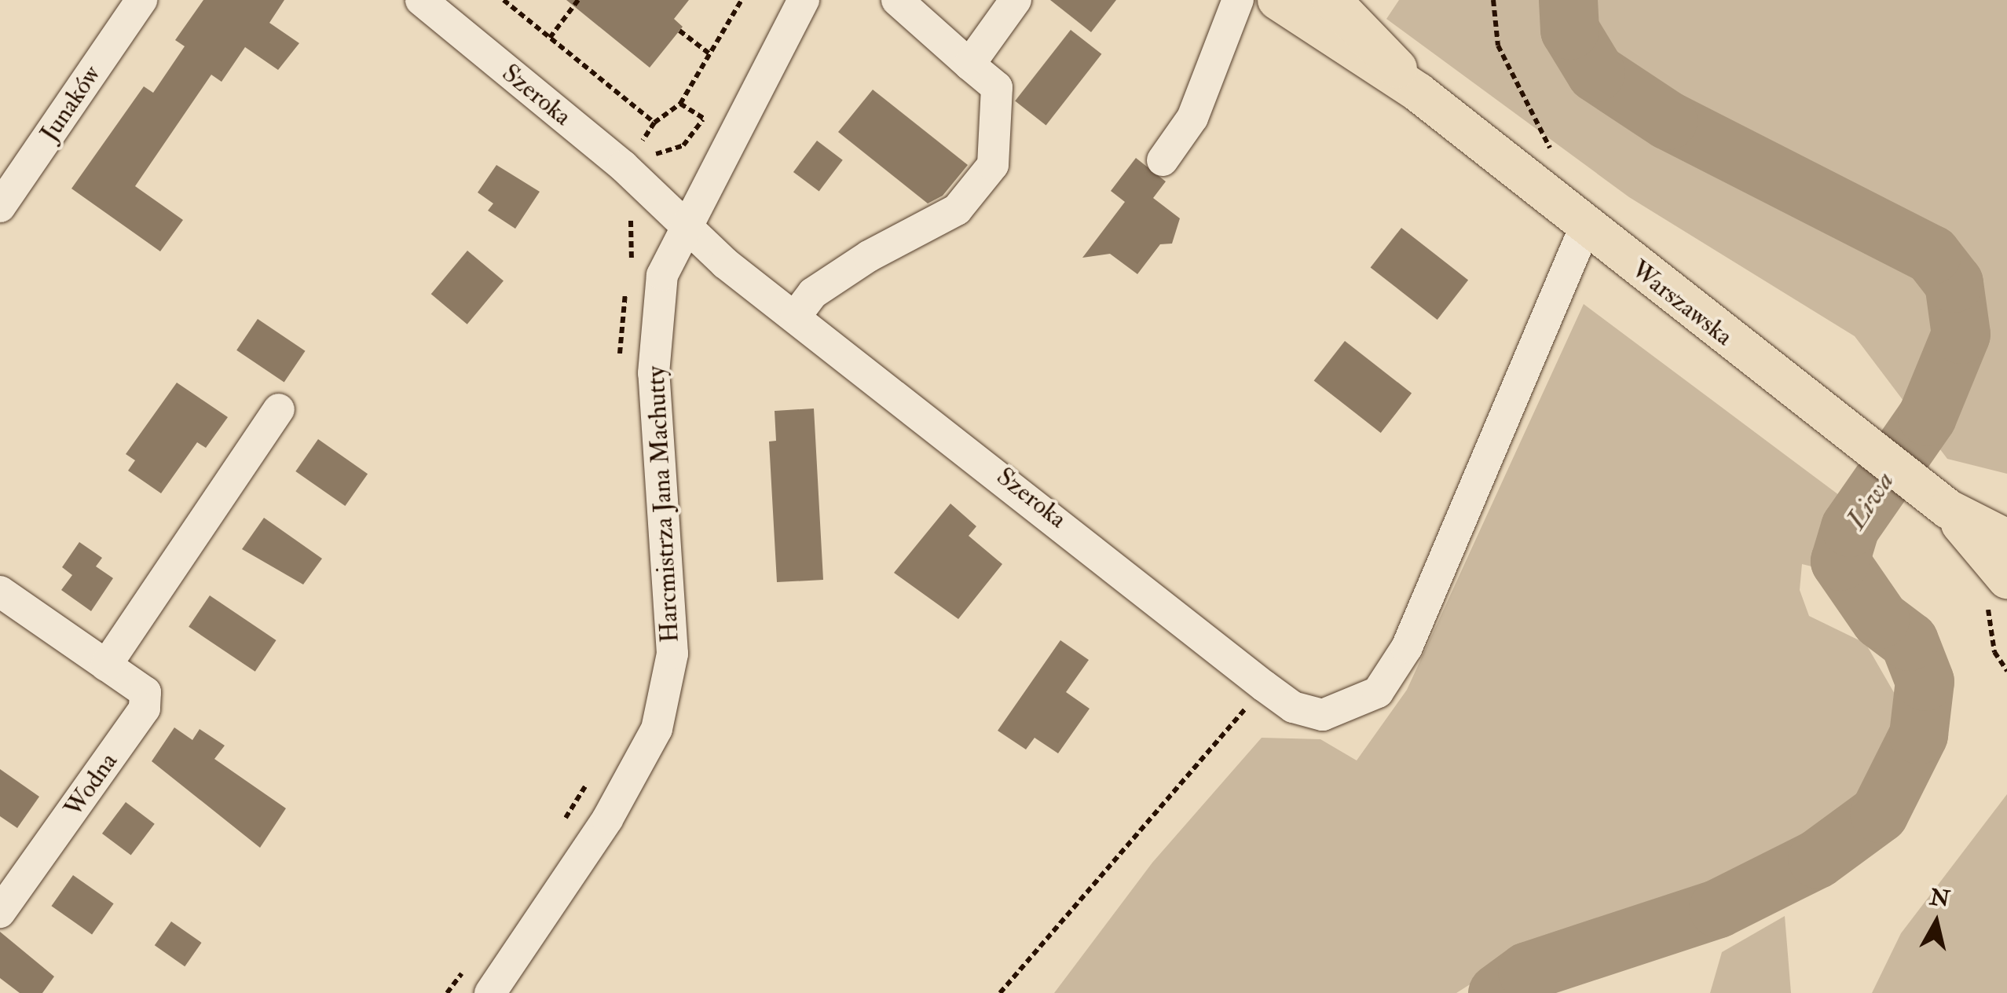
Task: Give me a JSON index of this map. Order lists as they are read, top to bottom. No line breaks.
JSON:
{"streets":{"main road":["Warszawska"],"street":["Szeroka","Junaków","Harcmistrza Jana Machutty","Wodna"]},"crossings":[["Szeroka","Warszawska"],["Szeroka","Harcmistrza Jana Machutty"]],"water":["Liwa"],"north":"top"}
